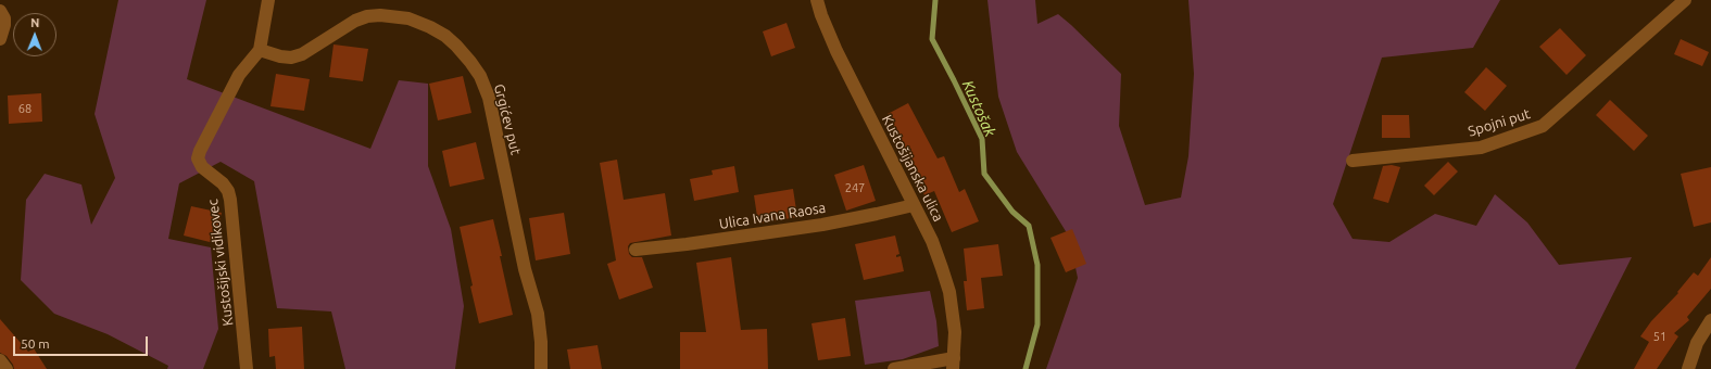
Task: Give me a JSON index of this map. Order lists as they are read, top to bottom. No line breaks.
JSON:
{"streets":{"street":["Grgićev put","Spojni put","Kustošijanska ulica","Ulica Ivana Raosa","Kustošijski vidikovec"]},"crossings":[["Grgićev put","Kustošijski vidikovec"],["Kustošijanska ulica","Ulica Ivana Raosa"]],"water":["Kustošak"],"house_numbers":["68","247","51"],"scale_bar":"50 m","north":"top"}
